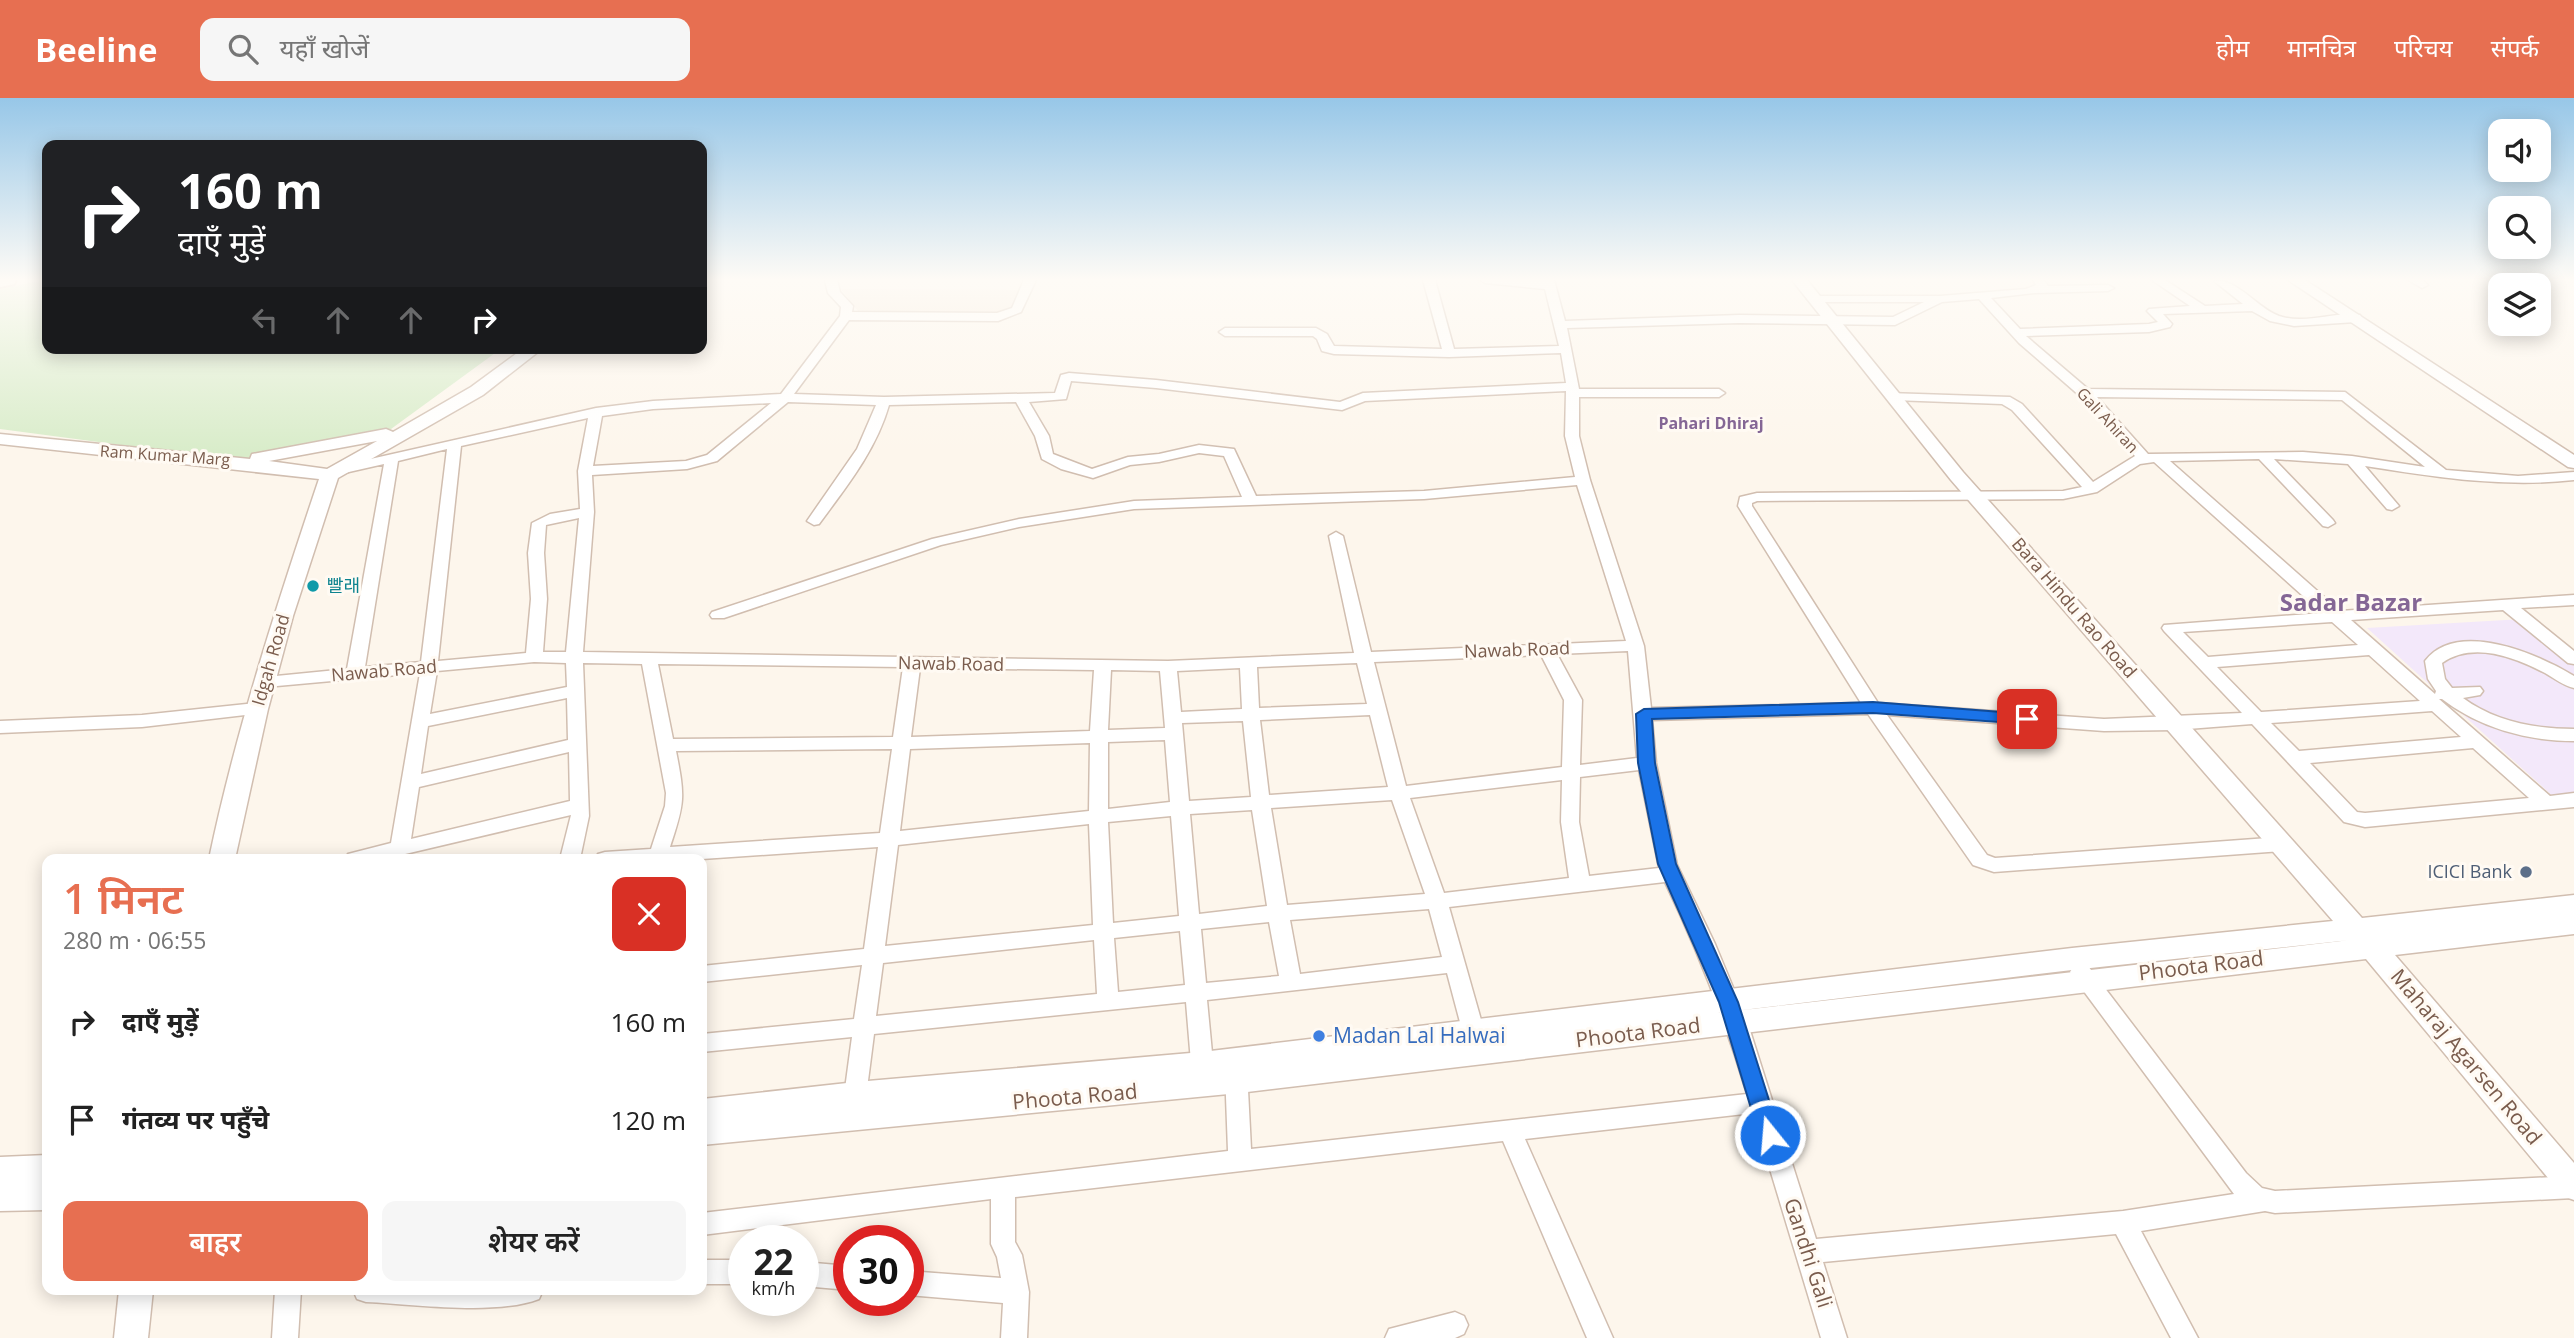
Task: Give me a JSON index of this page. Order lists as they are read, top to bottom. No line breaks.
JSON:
{"streets":{"street":["Gali Ahiran","Ram Kumar Marg","Bara Hindu Rao Road","Nawab Road","Idgah Road","Phoota Road","Maharaj Agarsen Road","Gandhi Gali"]},"crossings":[["Gali Ahiran","Bara Hindu Rao Road"],["Ram Kumar Marg","Idgah Road"],["Bara Hindu Rao Road","Phoota Road"],["Bara Hindu Rao Road","Maharaj Agarsen Road"],["Nawab Road","Idgah Road"],["Nawab Road","Gandhi Gali"],["Phoota Road","Maharaj Agarsen Road"],["Phoota Road","Gandhi Gali"]],"districts":["Pahari Dhiraj","Sadar Bazar"],"places":["빨래","ICICI Bank","Madan Lal Halwai"],"page":{"header":"Beeline","search":"यहाँ खोजें","nav":["होम","मानचित्र","परिचय","संपर्क"],"turn":["160 m","दाएँ मुड़ें"],"heading":["1 मिनट","280 m · 06:55"],"list":[{"name":"दाएँ मुड़ें","value":"160 m"},{"name":"गंतव्य पर पहुँचे","value":"120 m"}],"buttons":["बाहर","शेयर करें"],"speed":"22 km/h","limit":"30"}}
